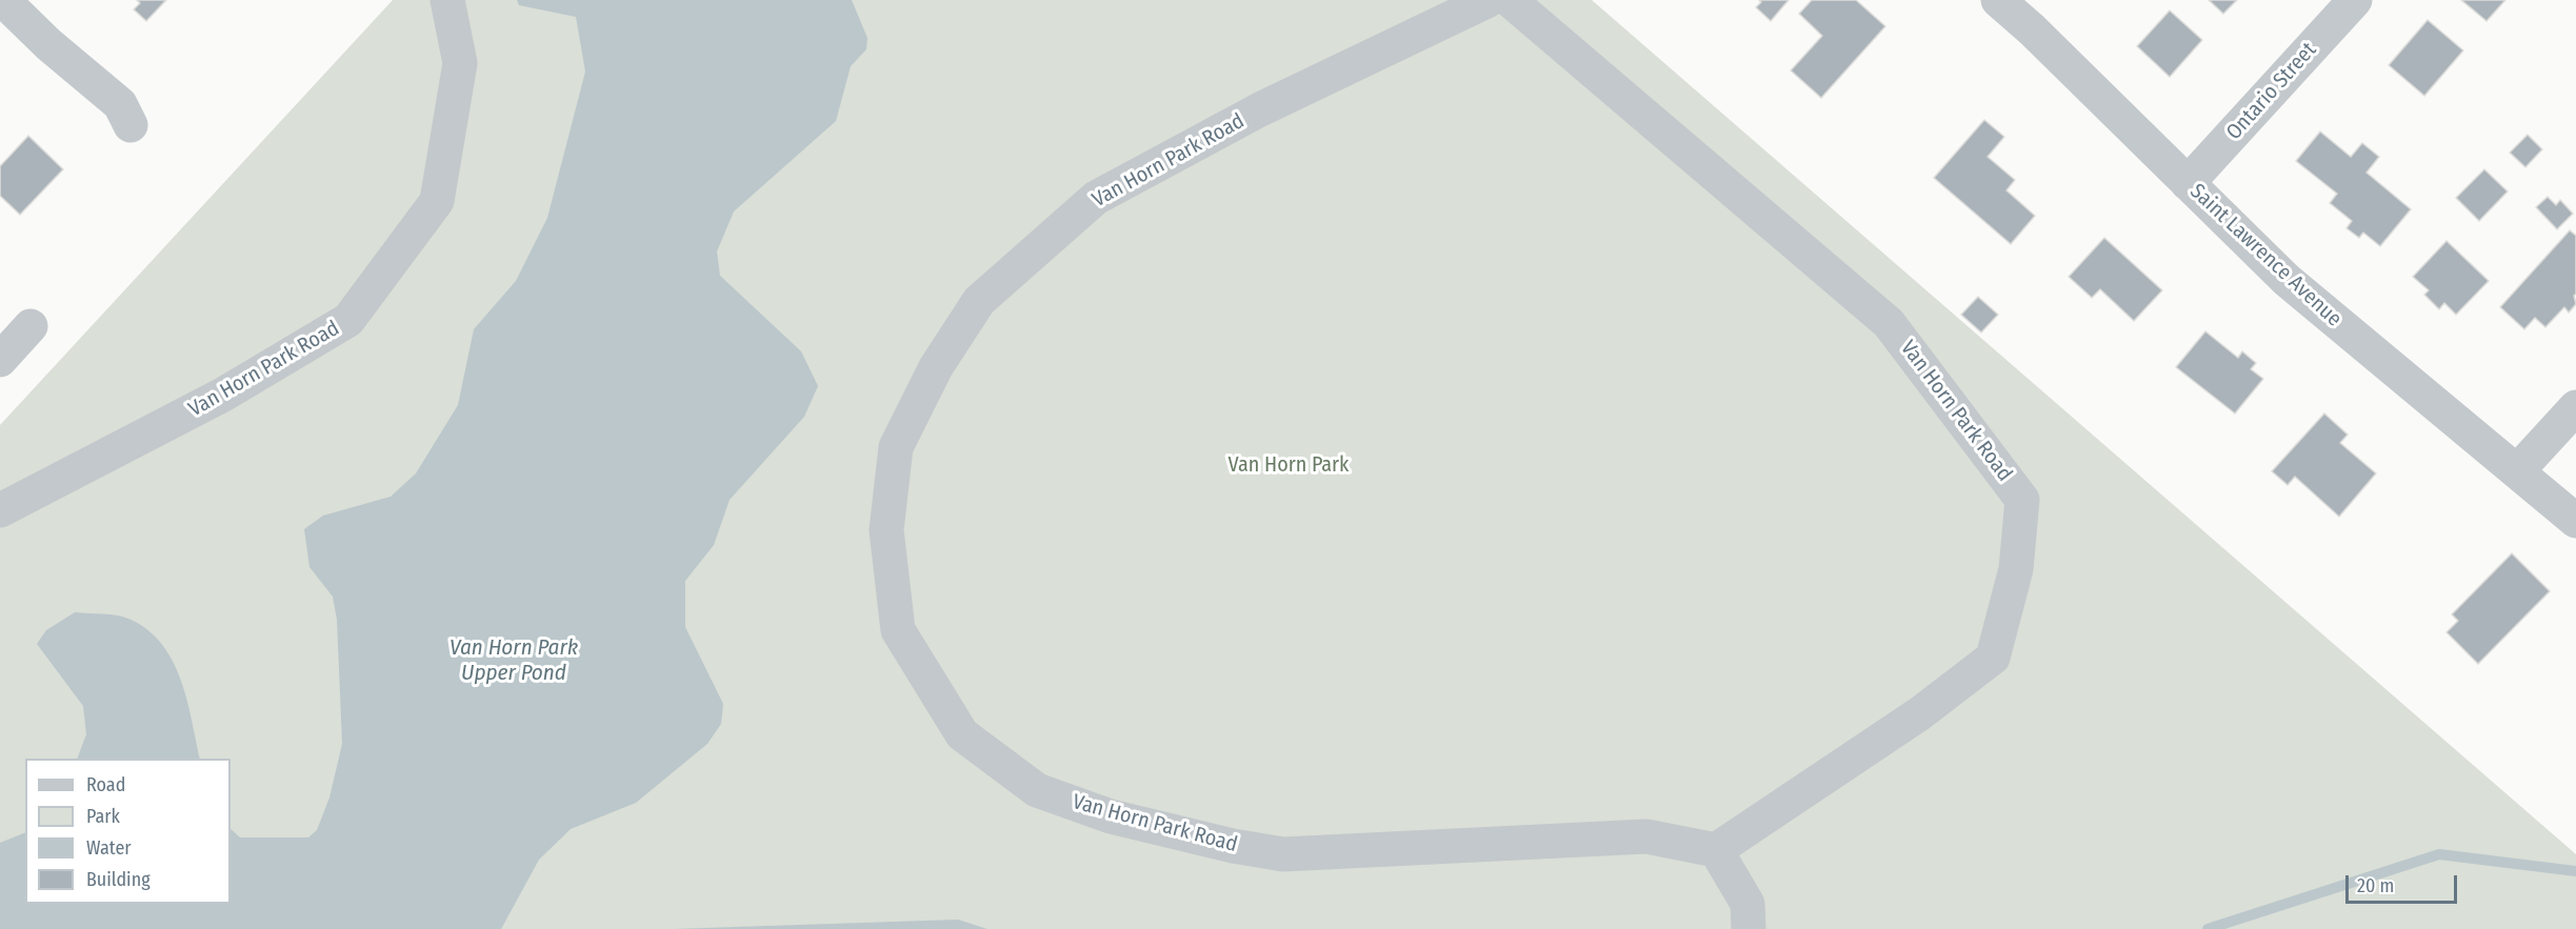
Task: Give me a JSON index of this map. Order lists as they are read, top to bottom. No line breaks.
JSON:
{"streets":{"street":["Ontario Street","Van Horn Park Road","Saint Lawrence Avenue"]},"crossings":[["Ontario Street","Saint Lawrence Avenue"]],"water":["Van Horn Park Upper Pond"],"parks":["Van Horn Park"],"legend":["Road","Park","Water","Building"],"scale_bar":"20 m"}
